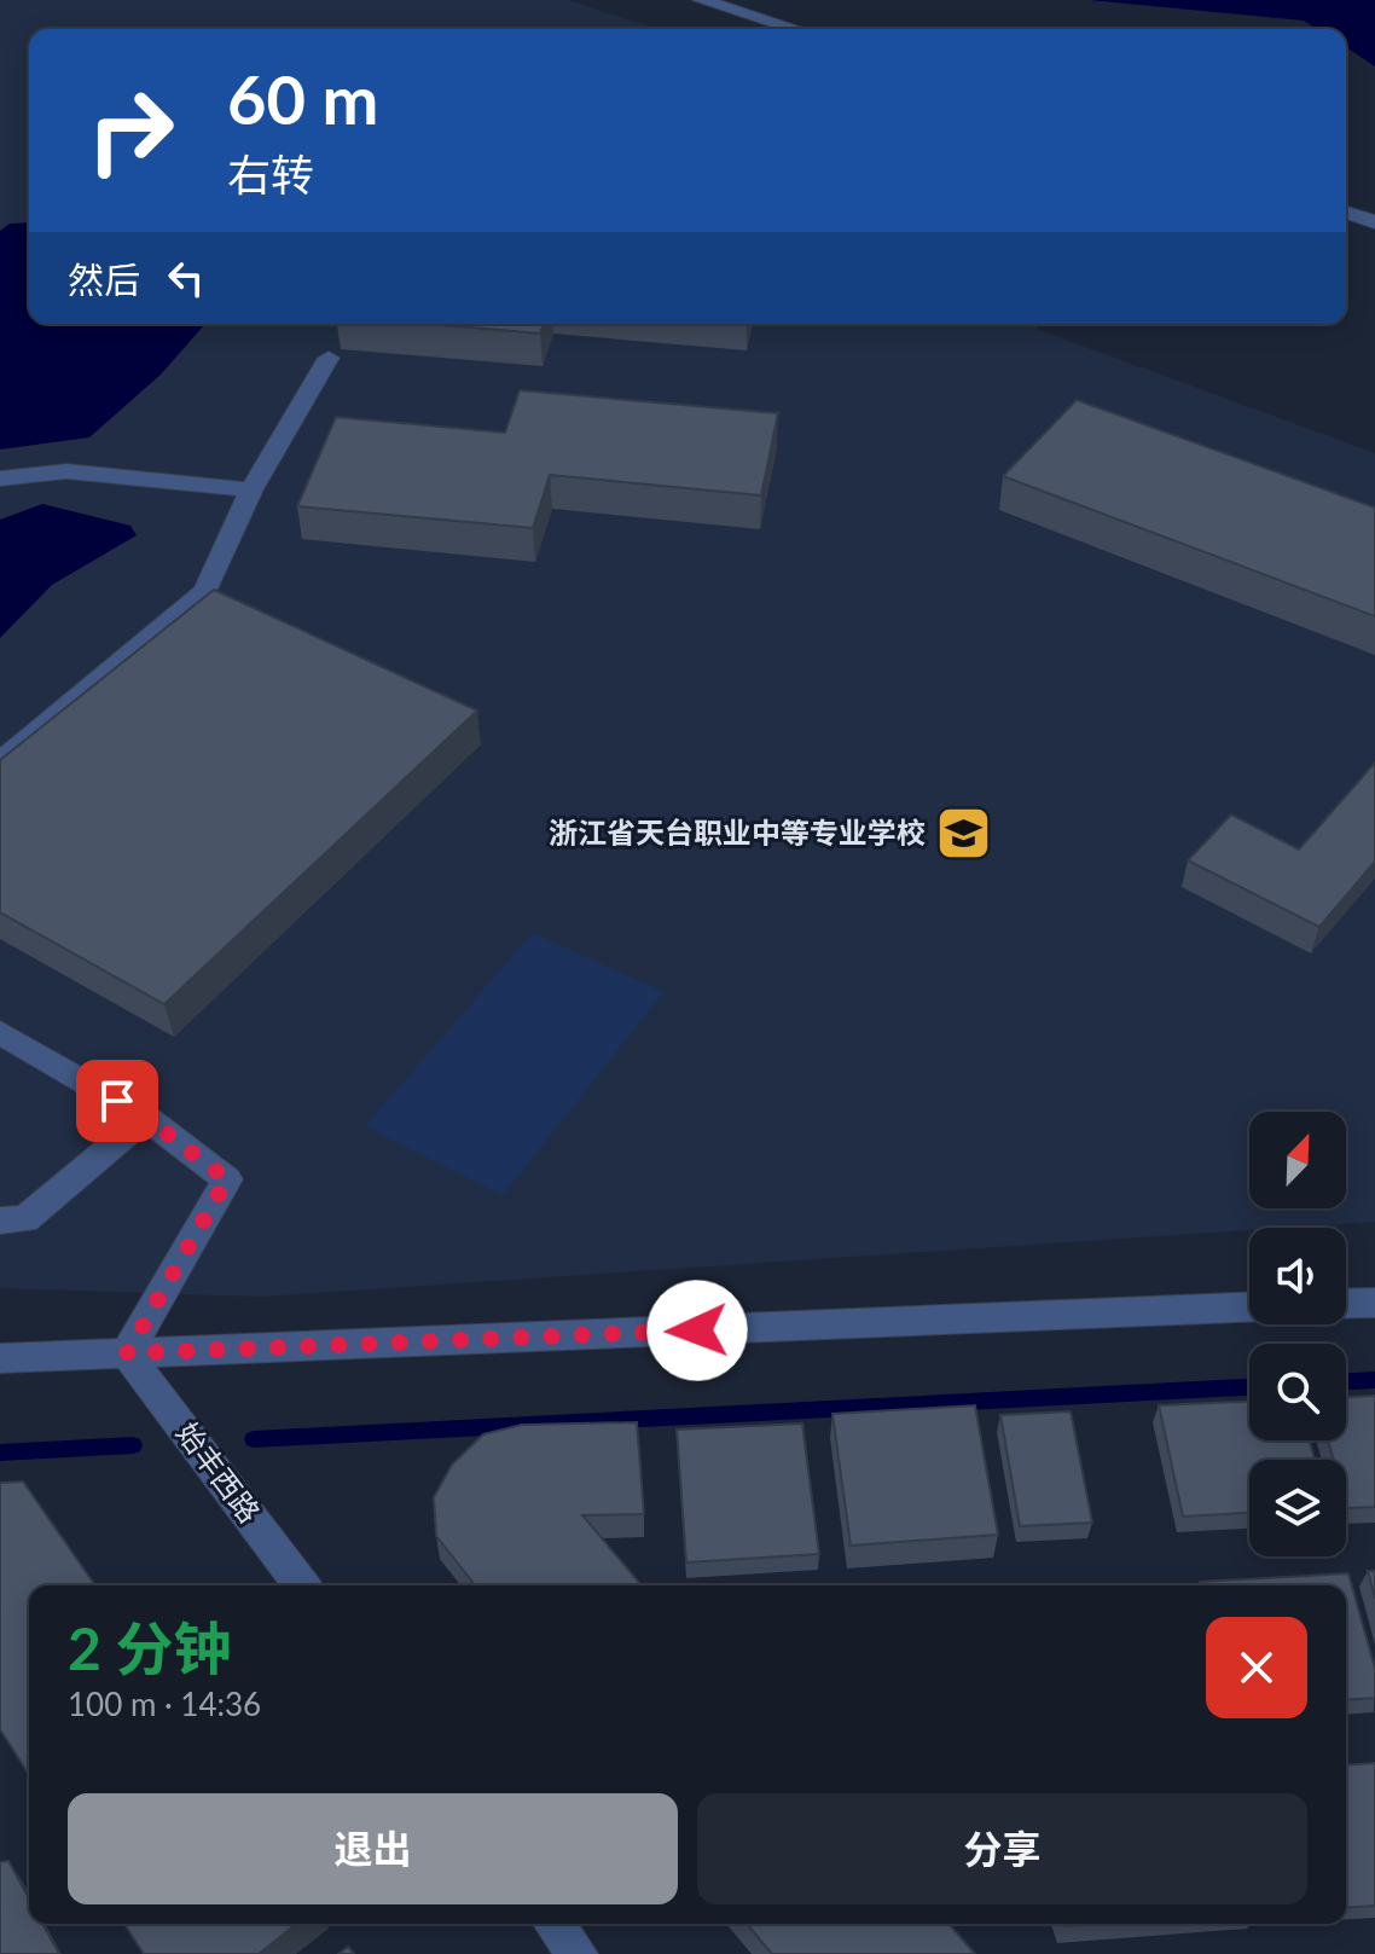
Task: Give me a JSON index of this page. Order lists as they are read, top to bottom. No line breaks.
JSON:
{"streets":{"street":["始丰西路"]},"places":{"school or university":["浙江省天台职业中等专业学校"]},"north":"top right","page":{"turn":["60 m","右转"],"then":"然后","heading":["2 分钟","100 m · 14:36"],"buttons":["退出","分享"]}}
